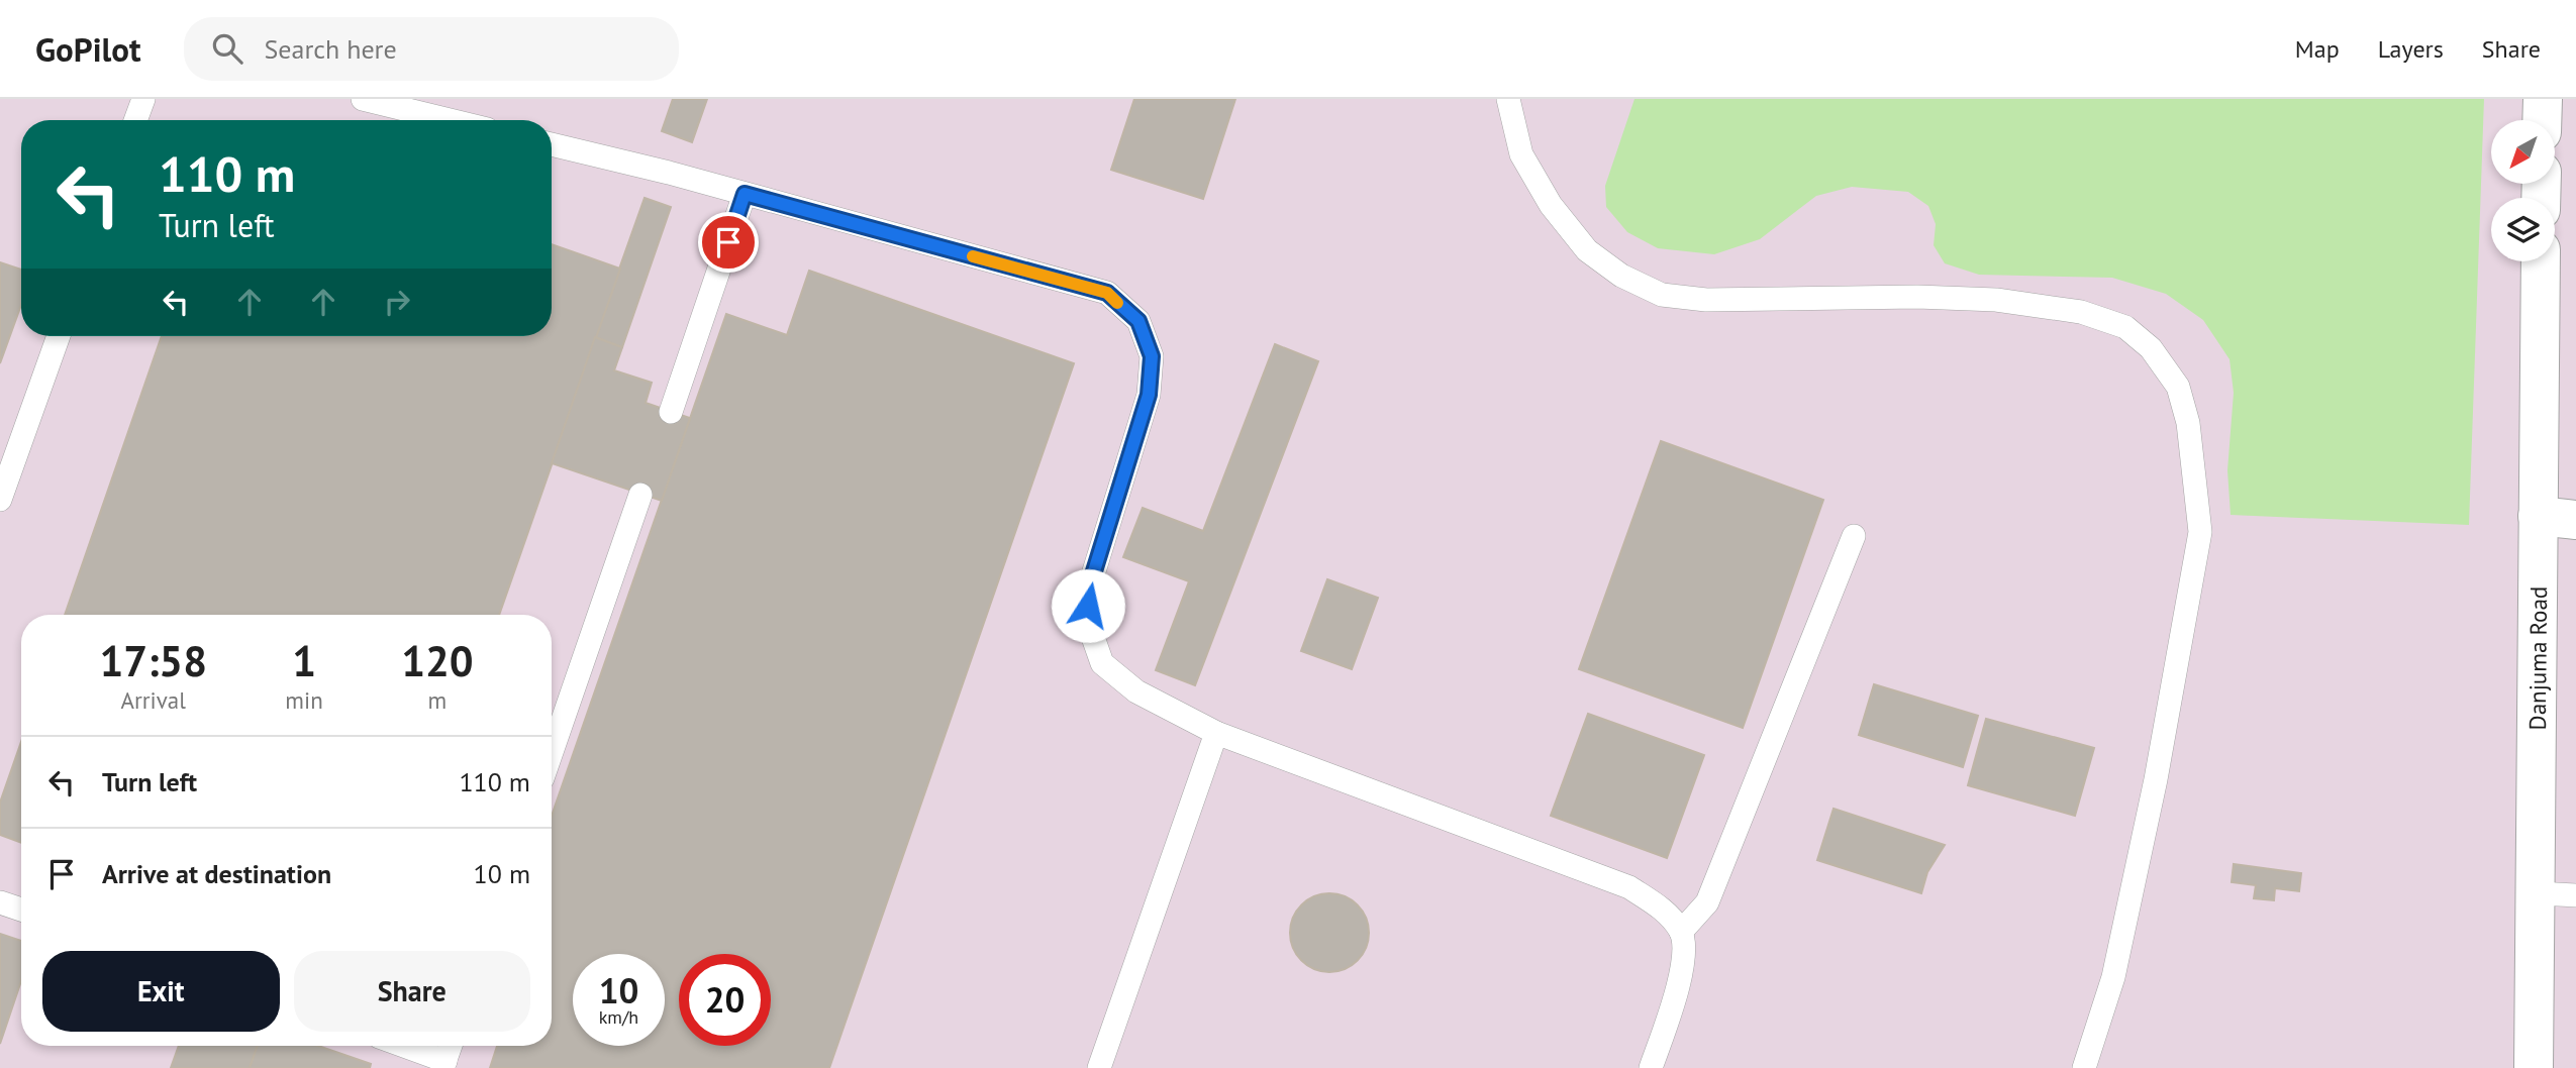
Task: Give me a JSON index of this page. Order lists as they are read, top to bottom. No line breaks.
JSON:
{"streets":{"street":["Danjuma Road"]},"north":"bottom left","page":{"header":"GoPilot","search":"Search here","nav":["Map","Layers","Share"],"turn":["110 m","Turn left"],"eta":["17:58","Arrival","1","min","120","m"],"list":[{"name":"Turn left","value":"110 m"},{"name":"Arrive at destination","value":"10 m"}],"buttons":["Exit","Share"],"speed":"10 km/h","limit":"20"}}
